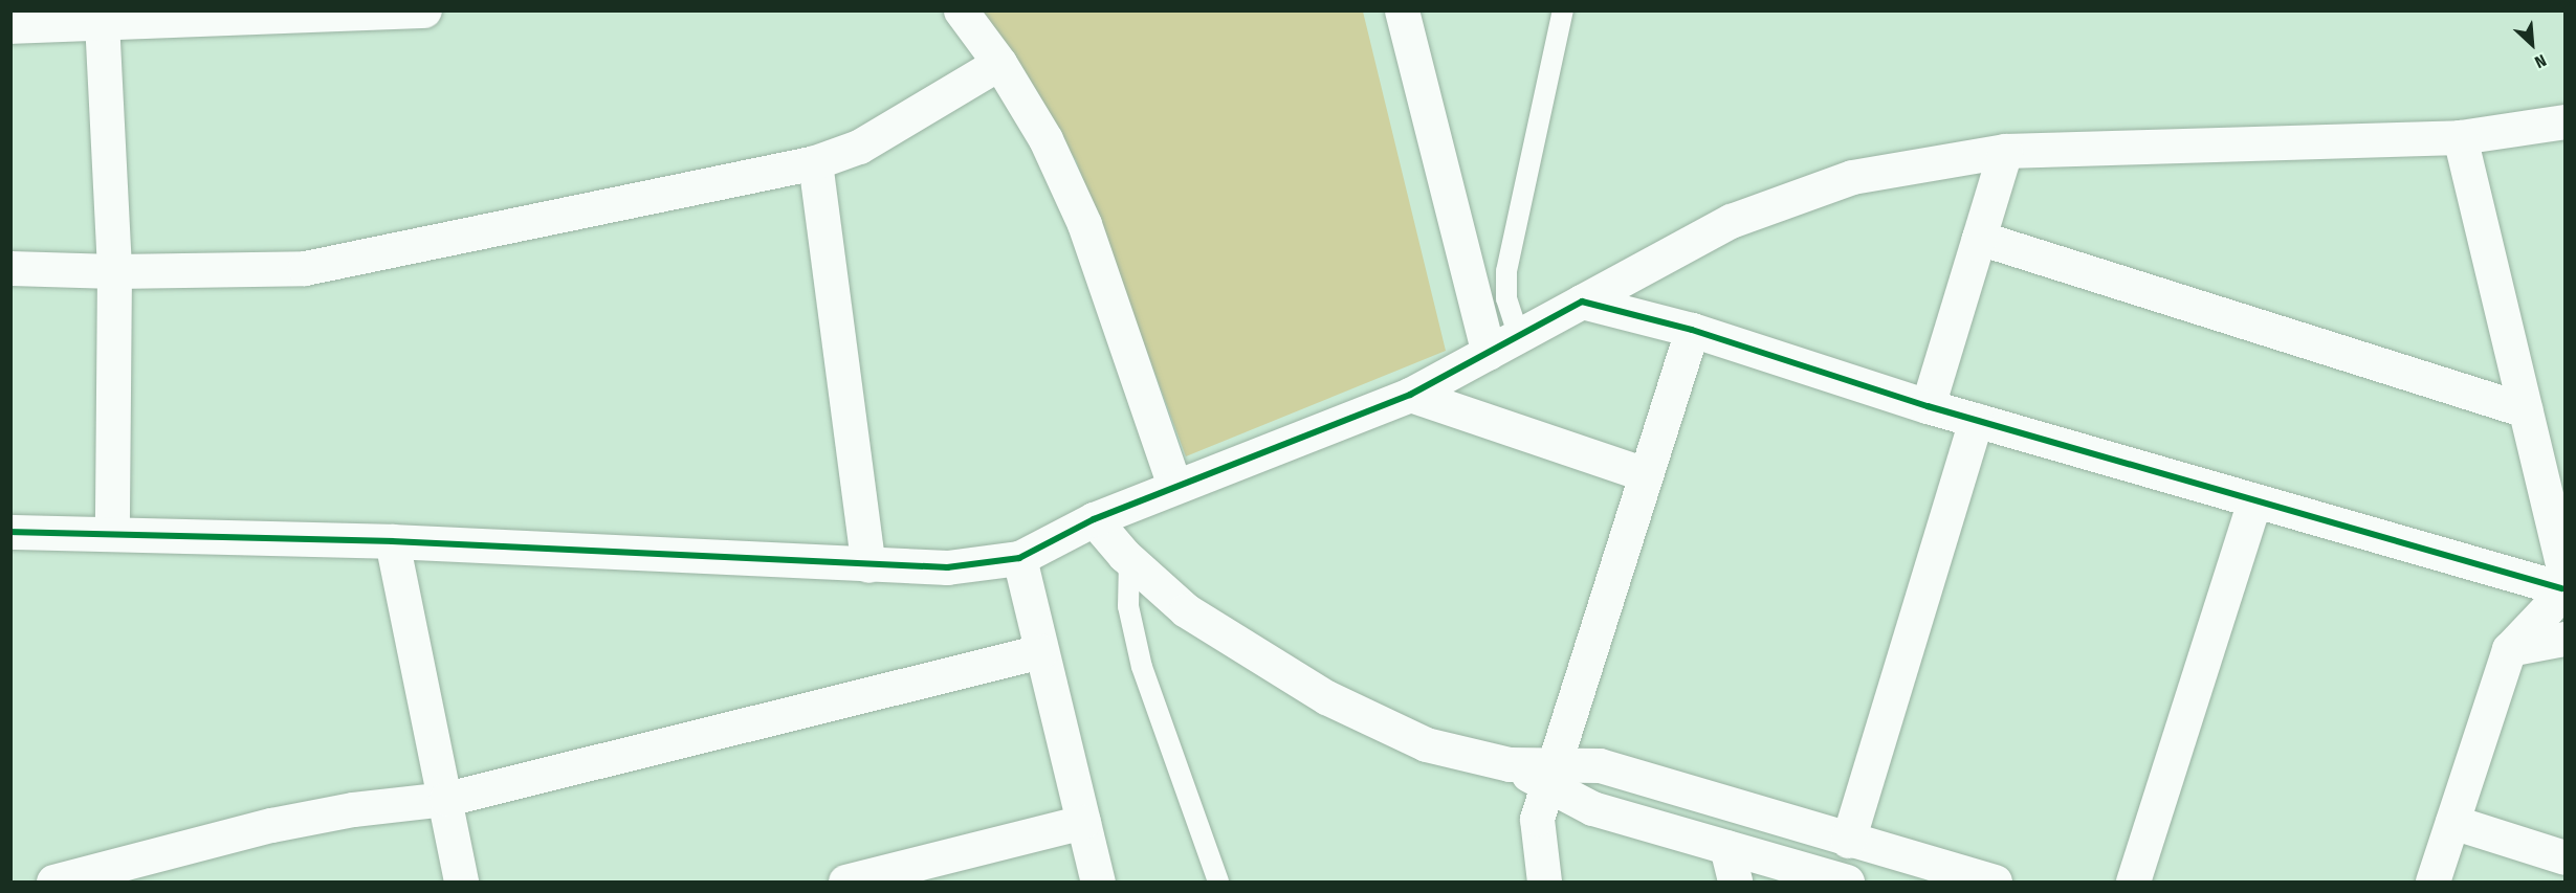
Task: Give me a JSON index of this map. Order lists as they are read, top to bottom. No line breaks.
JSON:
{"north":"bottom right"}
